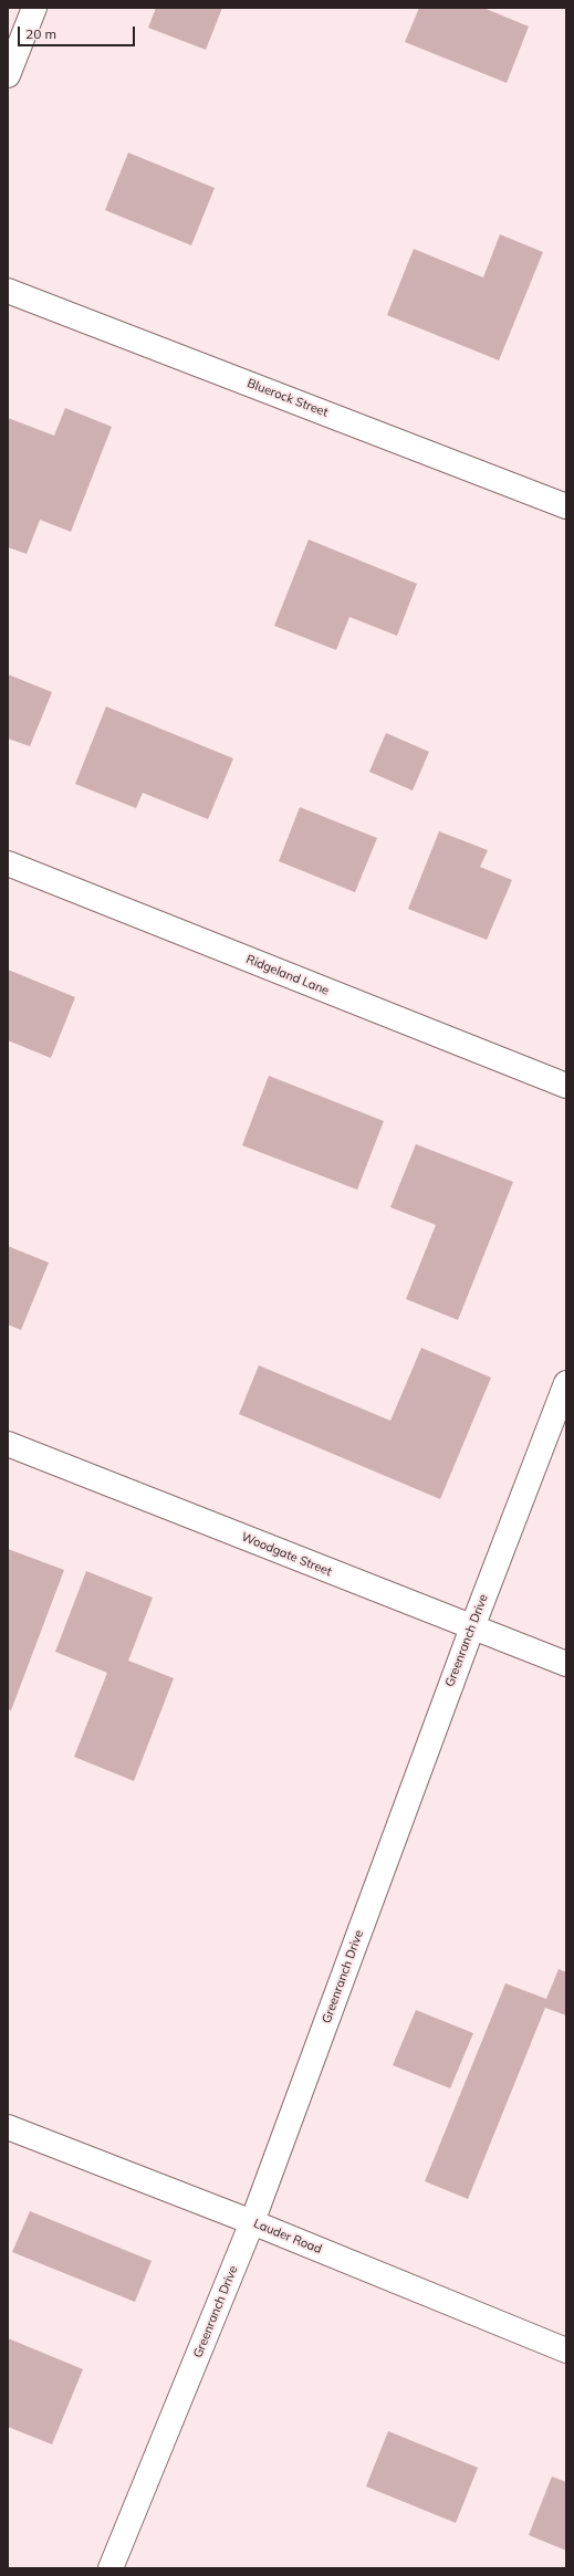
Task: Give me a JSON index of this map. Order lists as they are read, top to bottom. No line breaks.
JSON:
{"streets":{"street":["Bluerock Street","Ridgeland Lane","Woodgate Street","Greenranch Drive","Lauder Road"]},"crossings":[["Woodgate Street","Greenranch Drive"],["Greenranch Drive","Lauder Road"]],"scale_bar":"20 m"}
